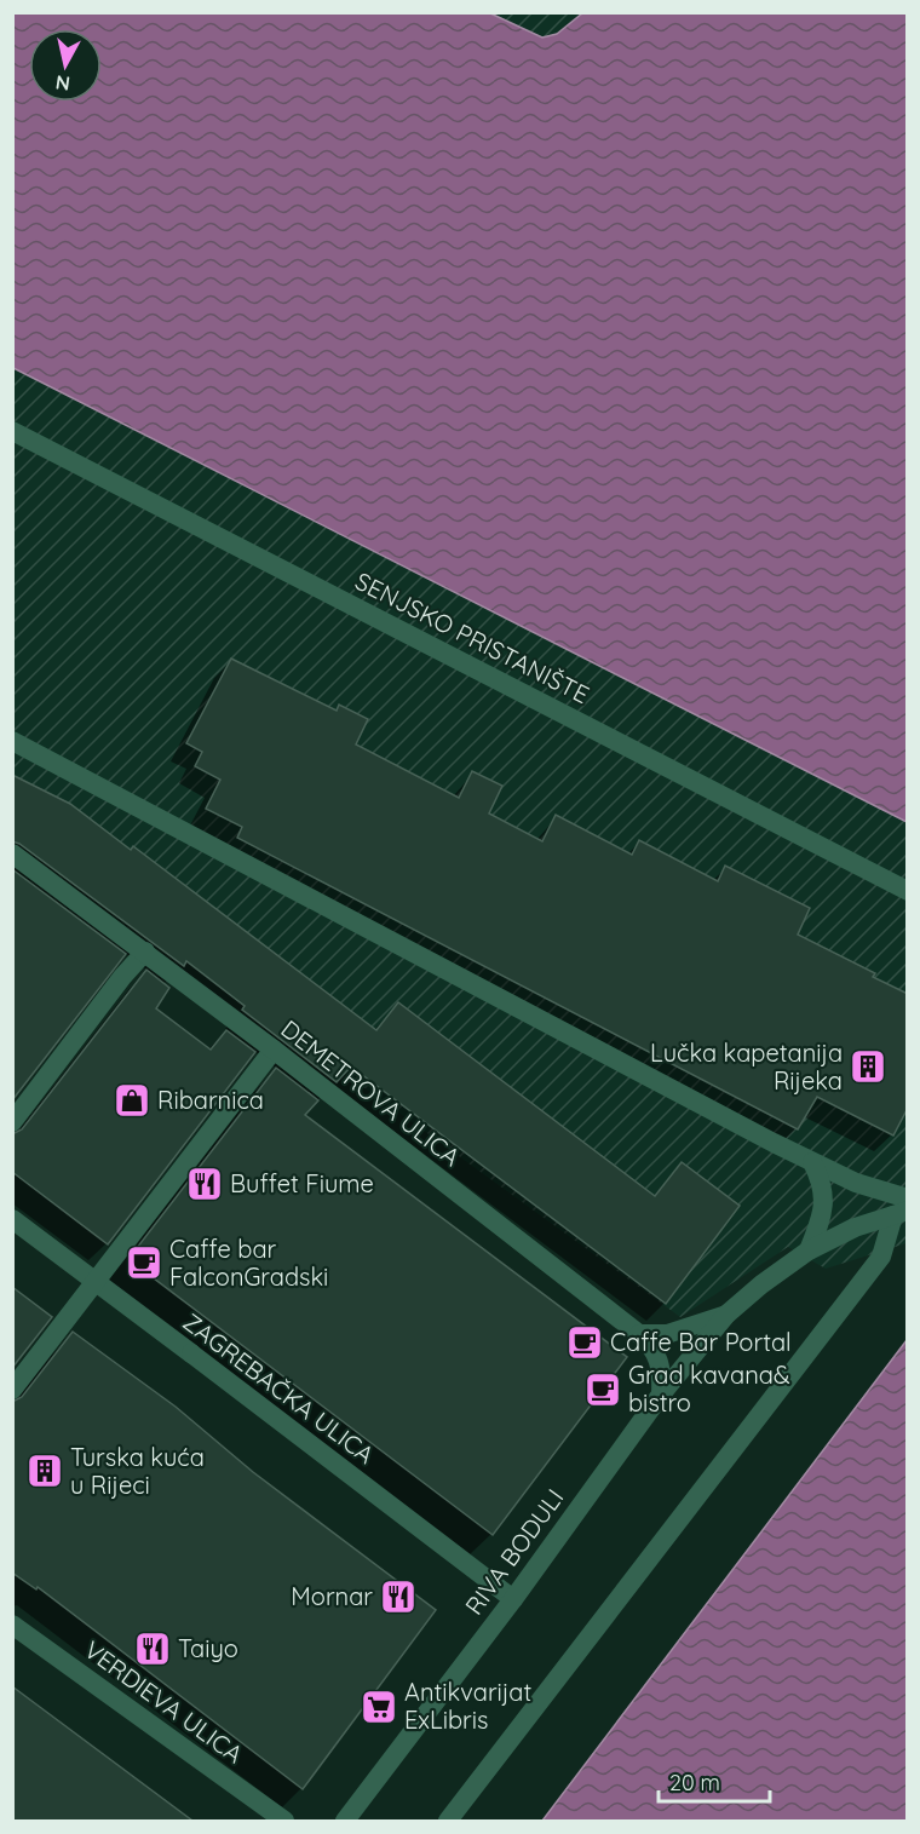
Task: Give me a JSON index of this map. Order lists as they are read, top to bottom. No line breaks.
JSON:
{"streets":{"street":["SENJSKO PRISTANIŠTE","DEMETROVA ULICA","ZAGREBAČKA ULICA","RIVA BODULI","VERDIEVA ULICA"]},"crossings":[["DEMETROVA ULICA","RIVA BODULI"],["ZAGREBAČKA ULICA","RIVA BODULI"]],"places":{"building":["Lučka kapetanija Rijeka","Turska kuća u Rijeci"],"shop":["Ribarnica"],"restaurant":["Buffet Fiume","Mornar","Taiyo"],"cafe":["Caffe bar FalconGradski","Caffe Bar Portal","Grad kavana& bistro"],"supermarket":["Antikvarijat ExLibris"]},"scale_bar":"20 m","north":"bottom"}
